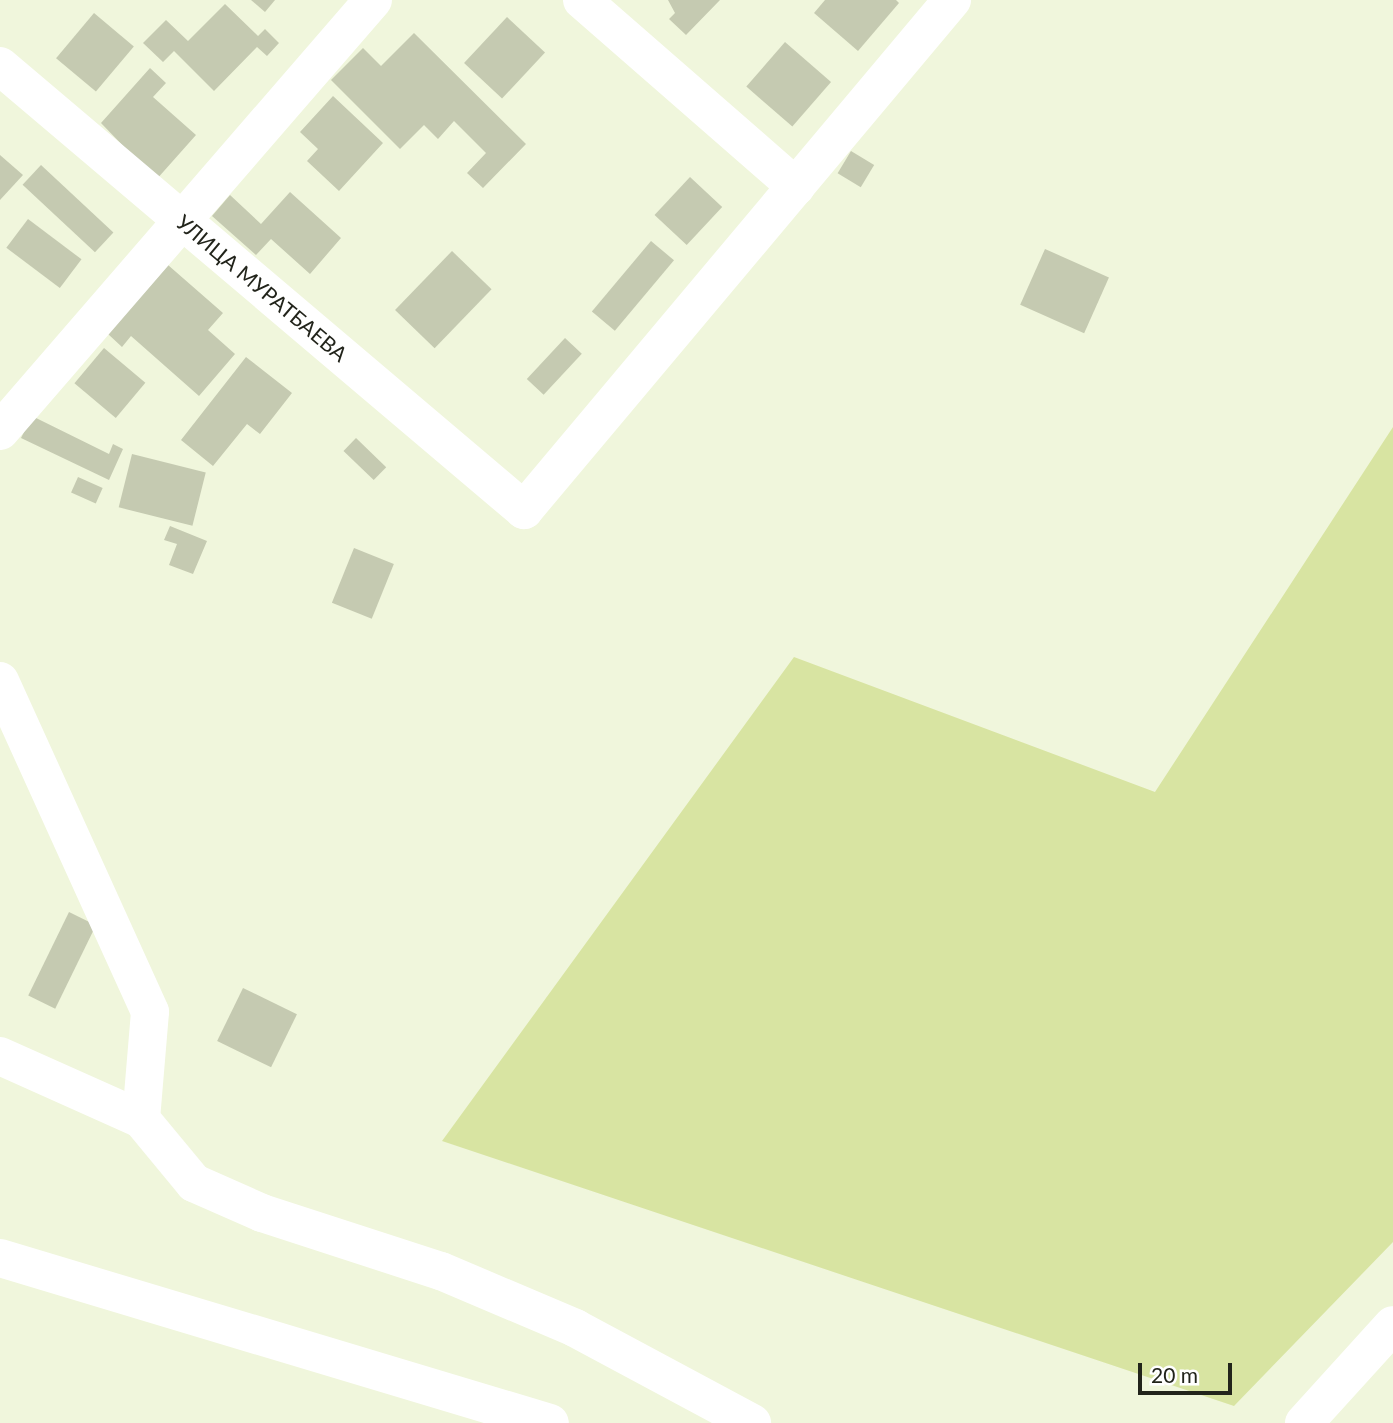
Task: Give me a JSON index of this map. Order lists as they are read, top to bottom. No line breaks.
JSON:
{"streets":{"street":["УЛИЦА МУРАТБАЕВА"]},"scale_bar":"20 m"}
